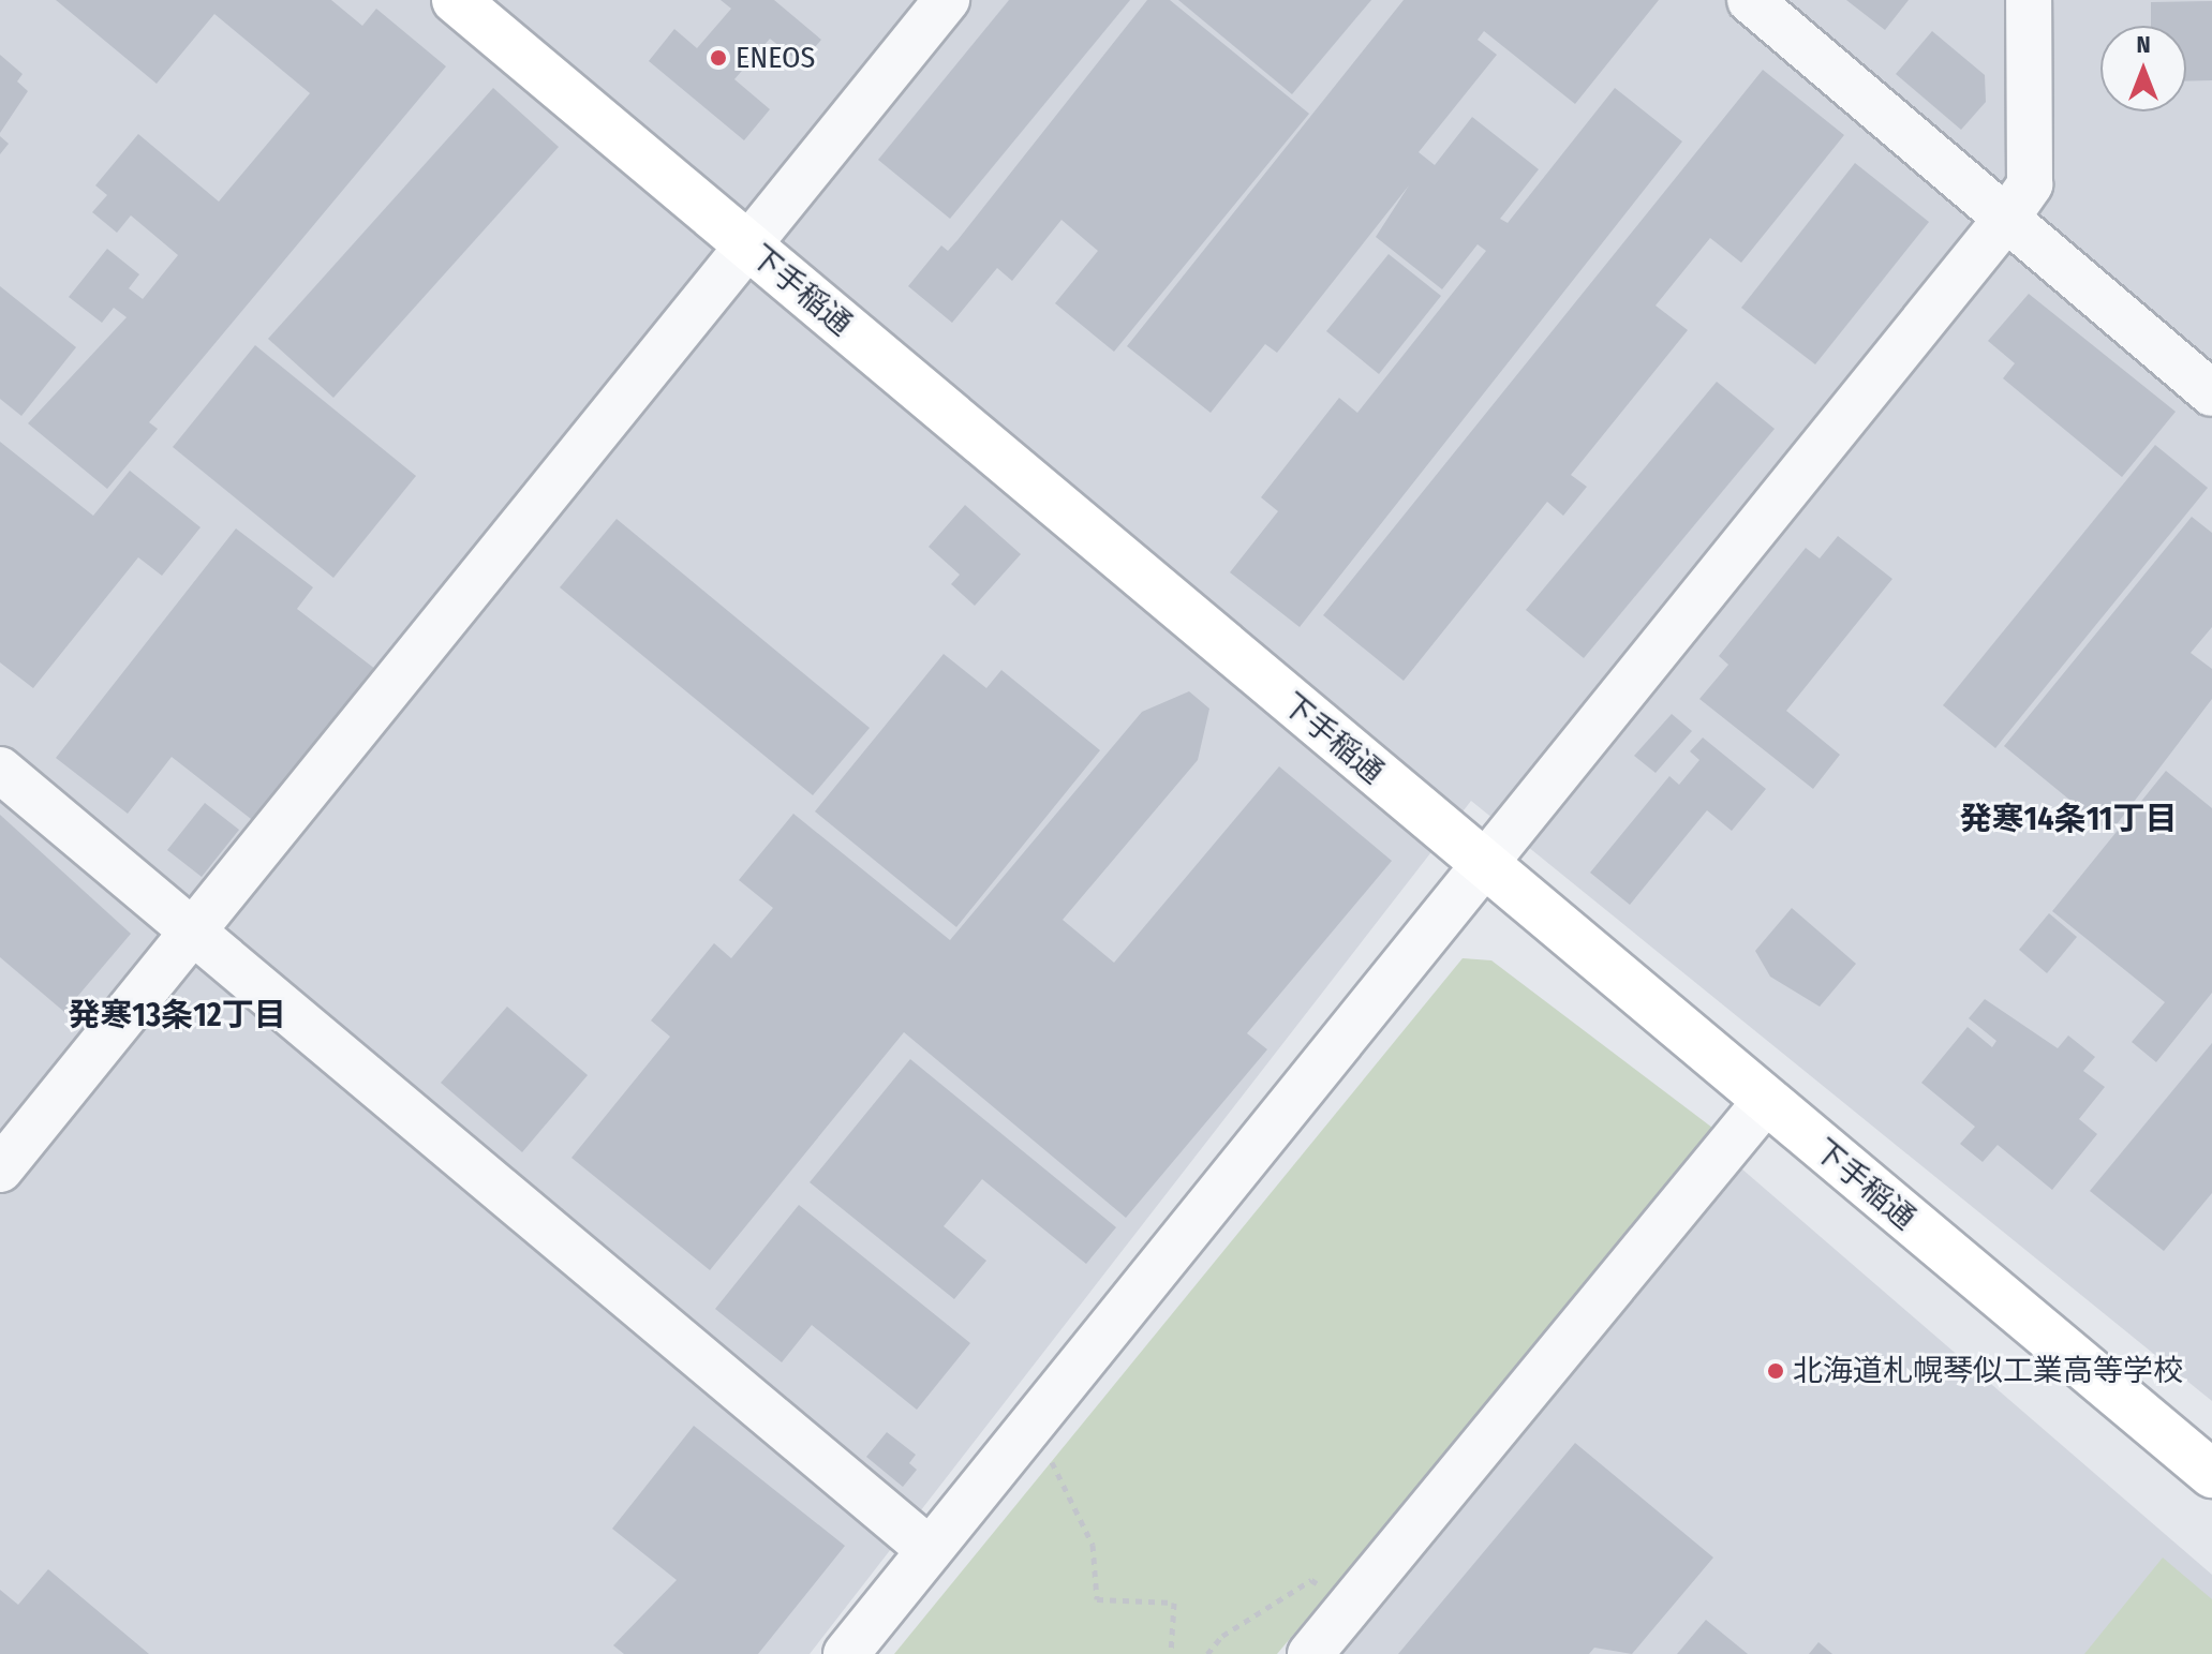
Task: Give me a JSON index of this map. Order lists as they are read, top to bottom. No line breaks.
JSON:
{"streets":{"main road":["下手稲通"]},"districts":["発寒14条11丁目","発寒13条12丁目"],"places":["ENEOS","北海道札幌琴似工業高等学校"],"north":"top"}
